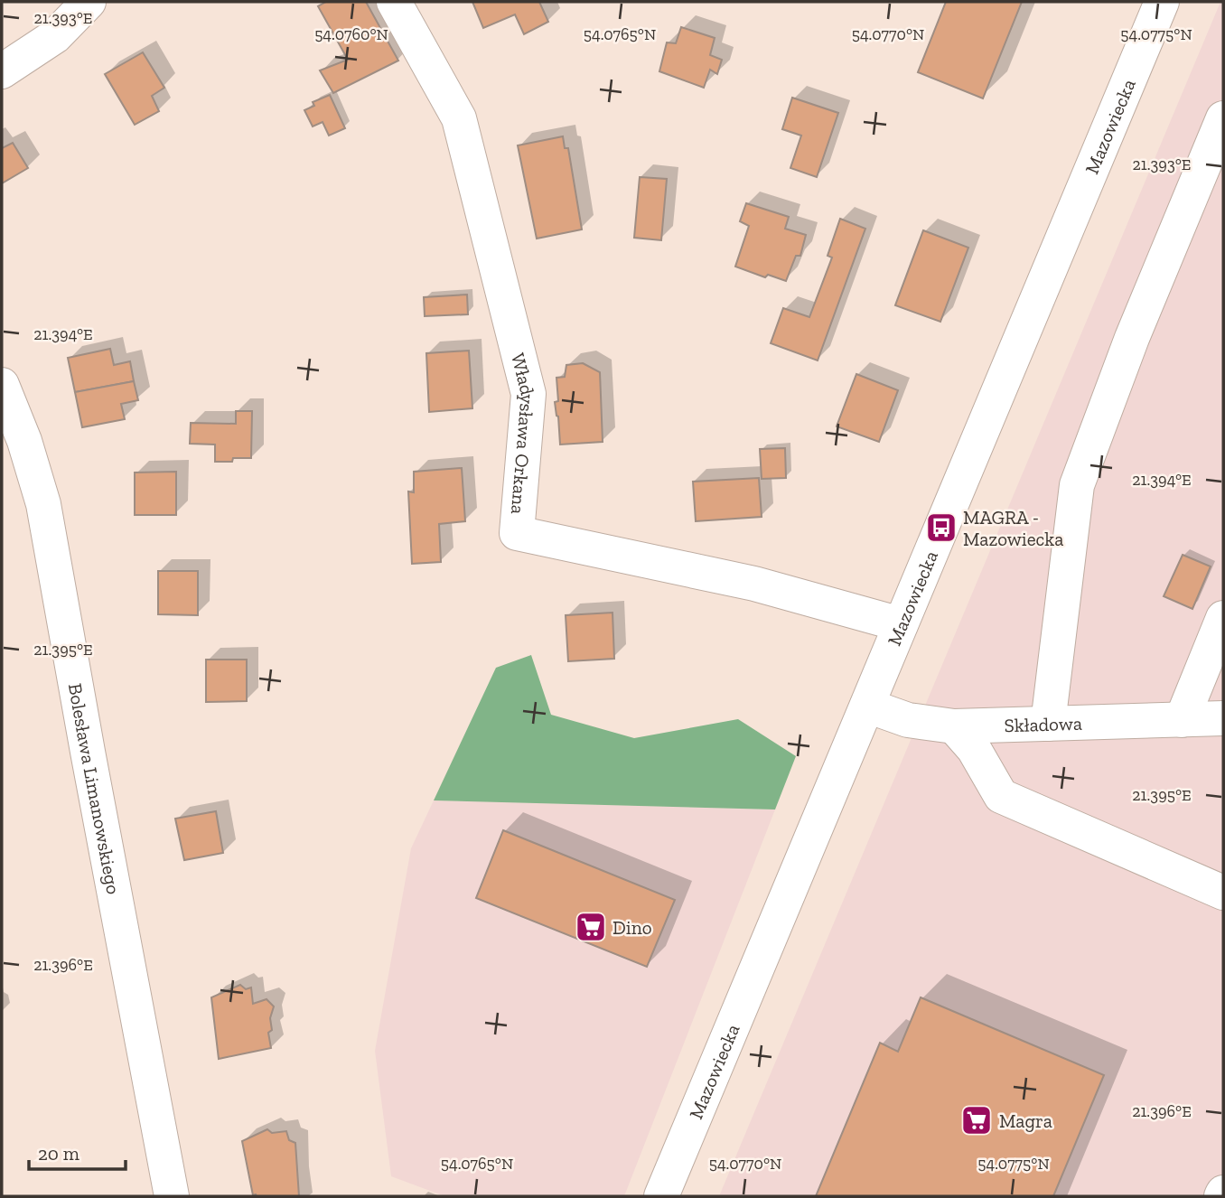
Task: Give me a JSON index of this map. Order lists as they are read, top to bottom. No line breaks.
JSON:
{"streets":{"street":["Mazowiecka","Władysława Orkana","Składowa","Bolesława Limanowskiego"]},"crossings":[["Mazowiecka","Władysława Orkana"],["Mazowiecka","Składowa"]],"places":{"bus stop":["MAGRA - Mazowiecka"],"supermarket":["Dino","Magra"]},"scale_bar":"20 m","coordinates":["21.393°E","54.0760°N","54.0765°N","54.0770°N","54.0775°N","21.394°E","21.395°E","21.396°E"]}
